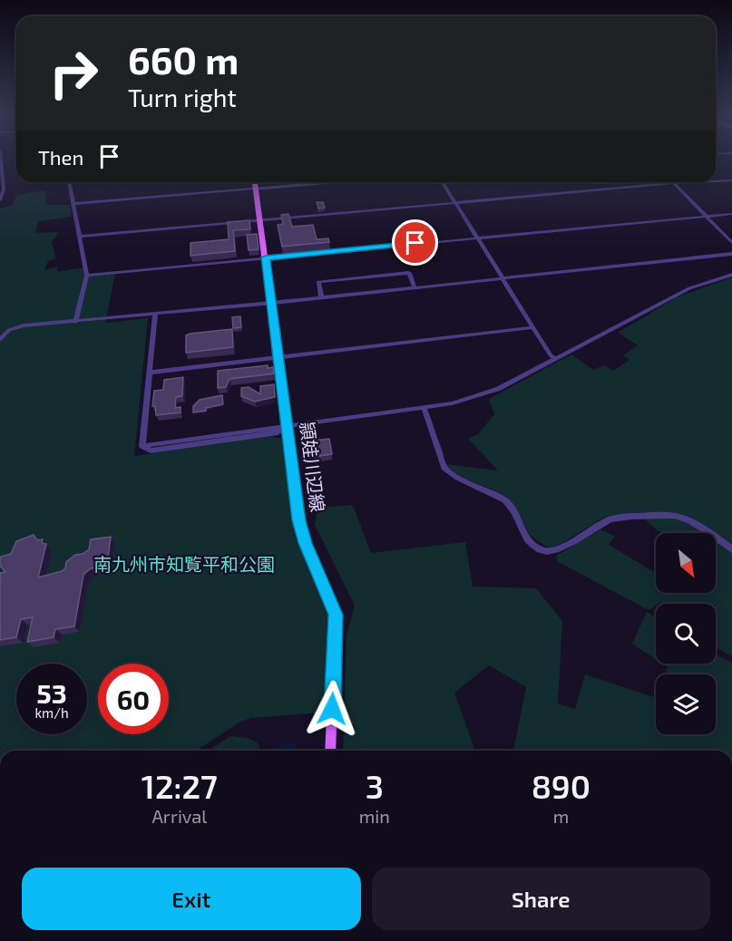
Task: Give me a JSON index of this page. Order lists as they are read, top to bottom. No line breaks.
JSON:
{"streets":{"main road":["頴娃川辺線"]},"parks":["南九州市知覧平和公園"],"north":"bottom right","page":{"turn":["660 m","Turn right"],"then":"Then","speed":"53 km/h","limit":"60","eta":["12:27","Arrival","3","min","890","m"],"buttons":["Exit","Share"]}}
